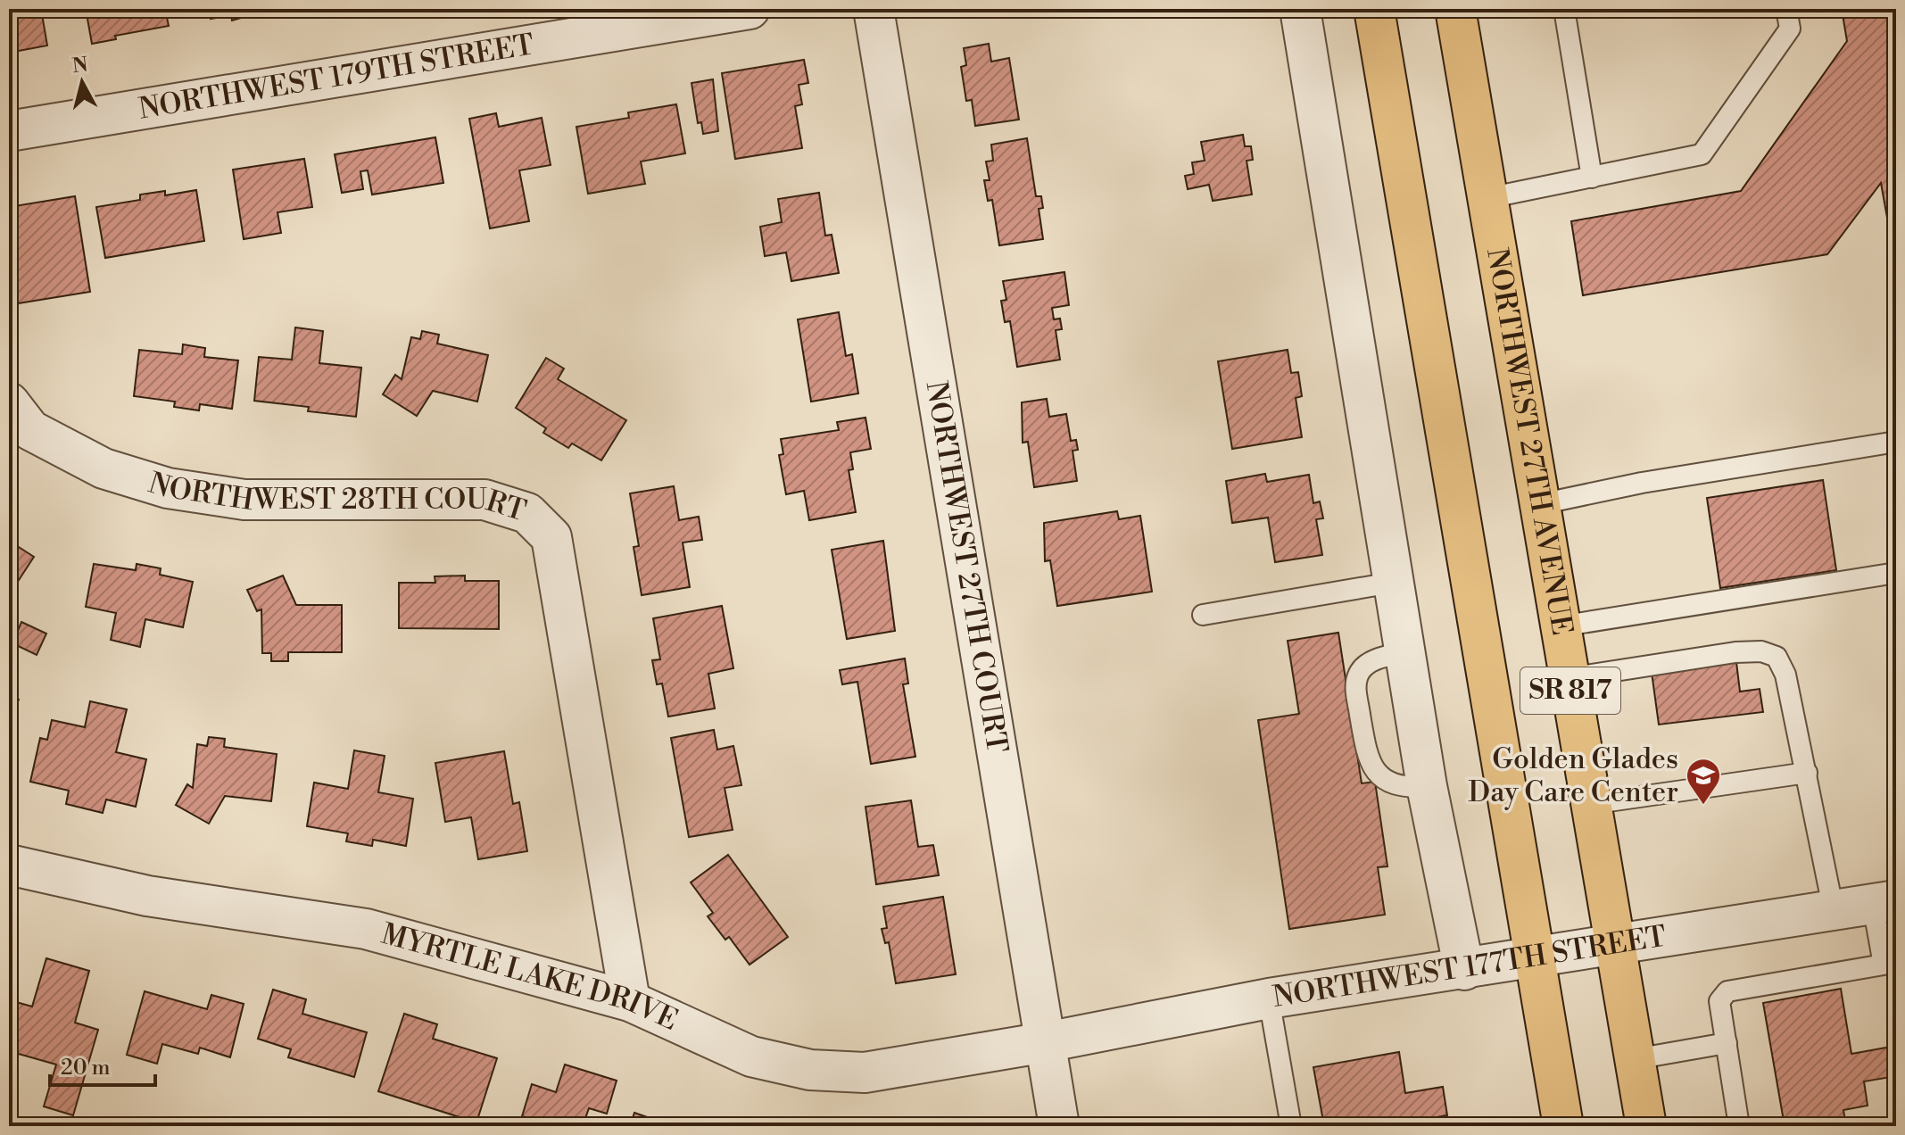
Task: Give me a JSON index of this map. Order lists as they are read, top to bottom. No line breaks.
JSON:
{"streets":{"main road":["NORTHWEST 27TH AVENUE","SR 817"],"street":["NORTHWEST 179TH STREET","NORTHWEST 28TH COURT","NORTHWEST 27TH COURT","NORTHWEST 177TH STREET","MYRTLE LAKE DRIVE"]},"crossings":[["NORTHWEST 27TH AVENUE","NORTHWEST 177TH STREET"],["NORTHWEST 28TH COURT","MYRTLE LAKE DRIVE"],["NORTHWEST 27TH COURT","NORTHWEST 177TH STREET"],["NORTHWEST 27TH COURT","MYRTLE LAKE DRIVE"],["SR 817","NORTHWEST 177TH STREET"],["NORTHWEST 177TH STREET","MYRTLE LAKE DRIVE"]],"places":{"school or university":["Golden Glades Day Care Center"]},"scale_bar":"20 m","north":"top"}
